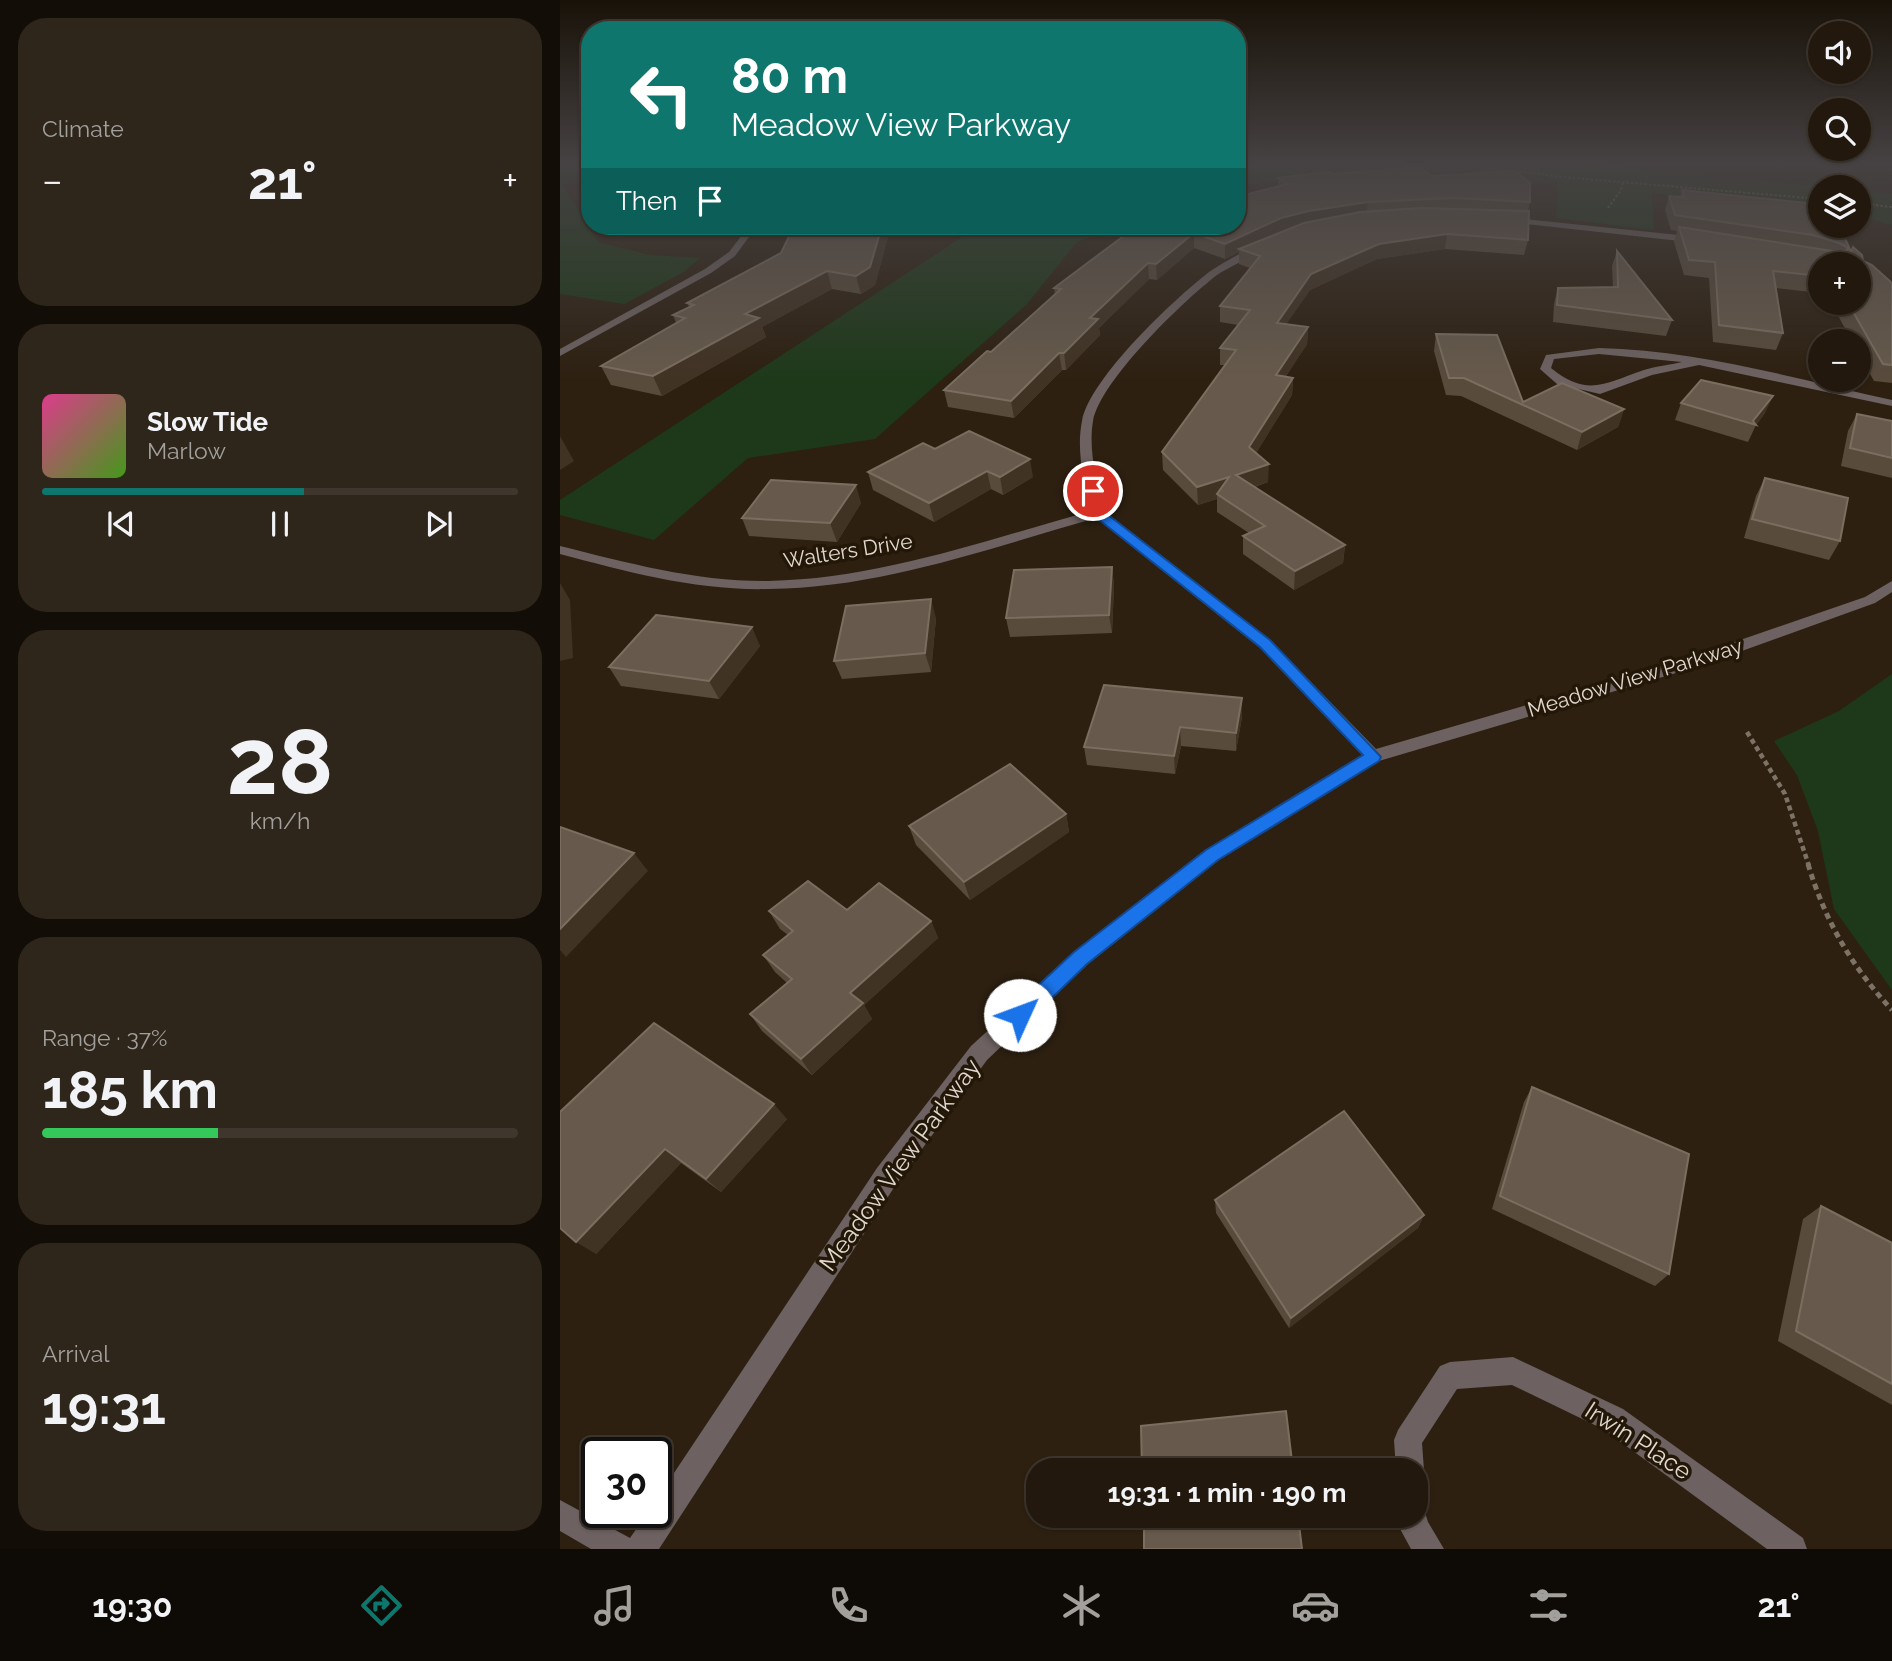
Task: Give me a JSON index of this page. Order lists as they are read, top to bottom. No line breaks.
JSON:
{"streets":{"street":["Walters Drive","Meadow View Parkway","Irwin Place"]},"page":{"tile":["Climate",["28","km/h"],["Range · 37%","185 km"],["Arrival","19:31"]],"map_buttons":["+","−"],"turn":["80 m","Meadow View Parkway"],"heat":["−","21°","+"],"then":"Then","song":["Slow Tide","Marlow"],"limit":"30","trip":"19:31 · 1 min · 190 m","tabs":["19:30","21°"]}}
